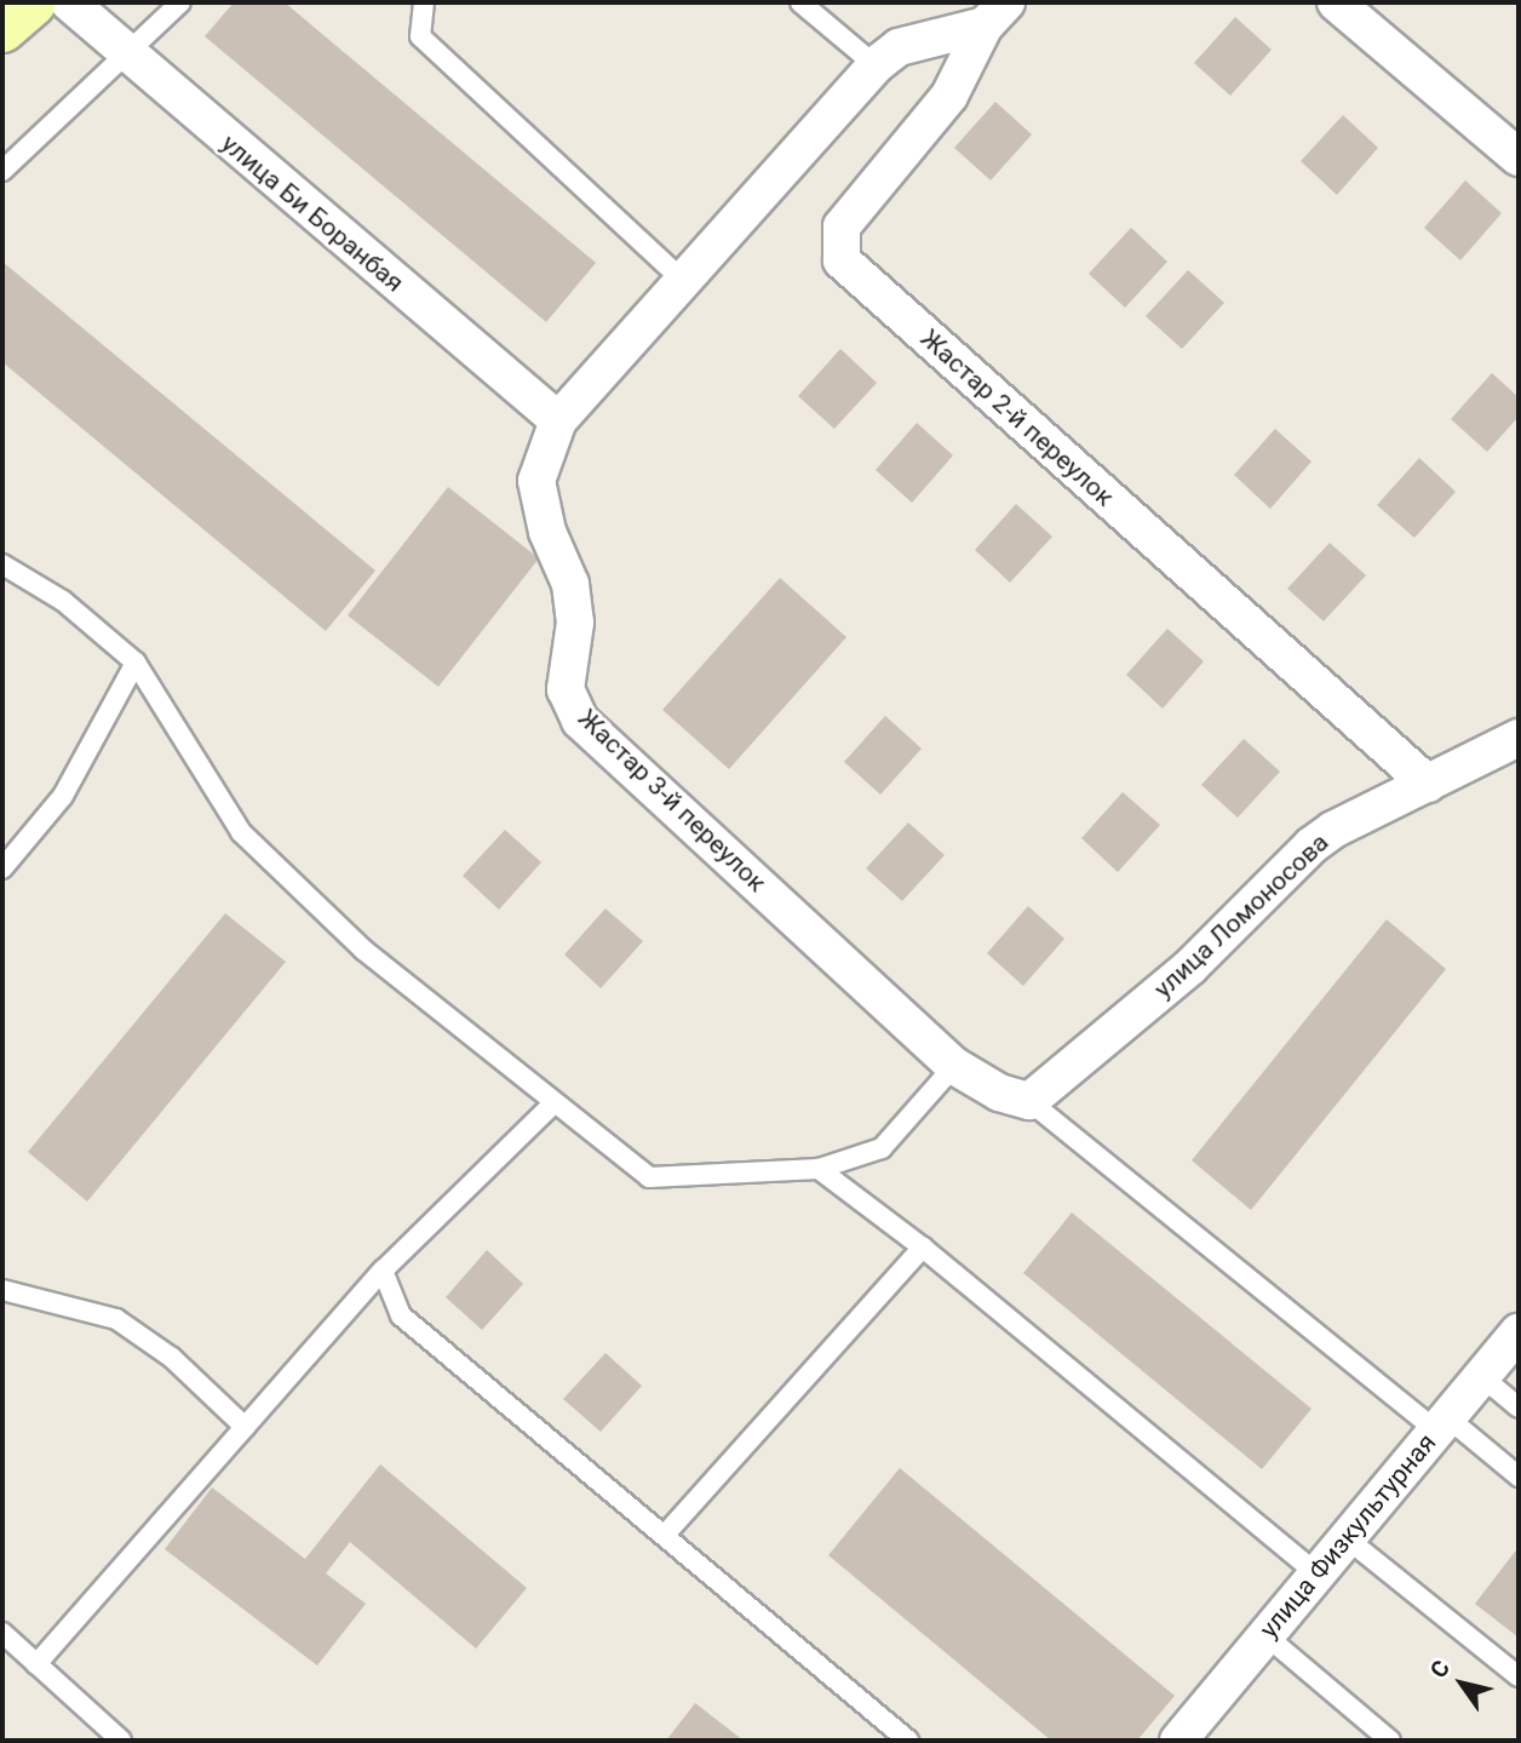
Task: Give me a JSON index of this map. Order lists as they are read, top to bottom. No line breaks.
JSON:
{"streets":{"street":["улица Би Боранбая","Жастар 2-й переулок","Жастар 3-й переулок","улица Ломоносова","улица Физкультурная"]},"crossings":[["улица Би Боранбая","Жастар 3-й переулок"],["Жастар 2-й переулок","Жастар 3-й переулок"],["Жастар 2-й переулок","улица Ломоносова"],["Жастар 3-й переулок","улица Ломоносова"]],"north":"top left"}
